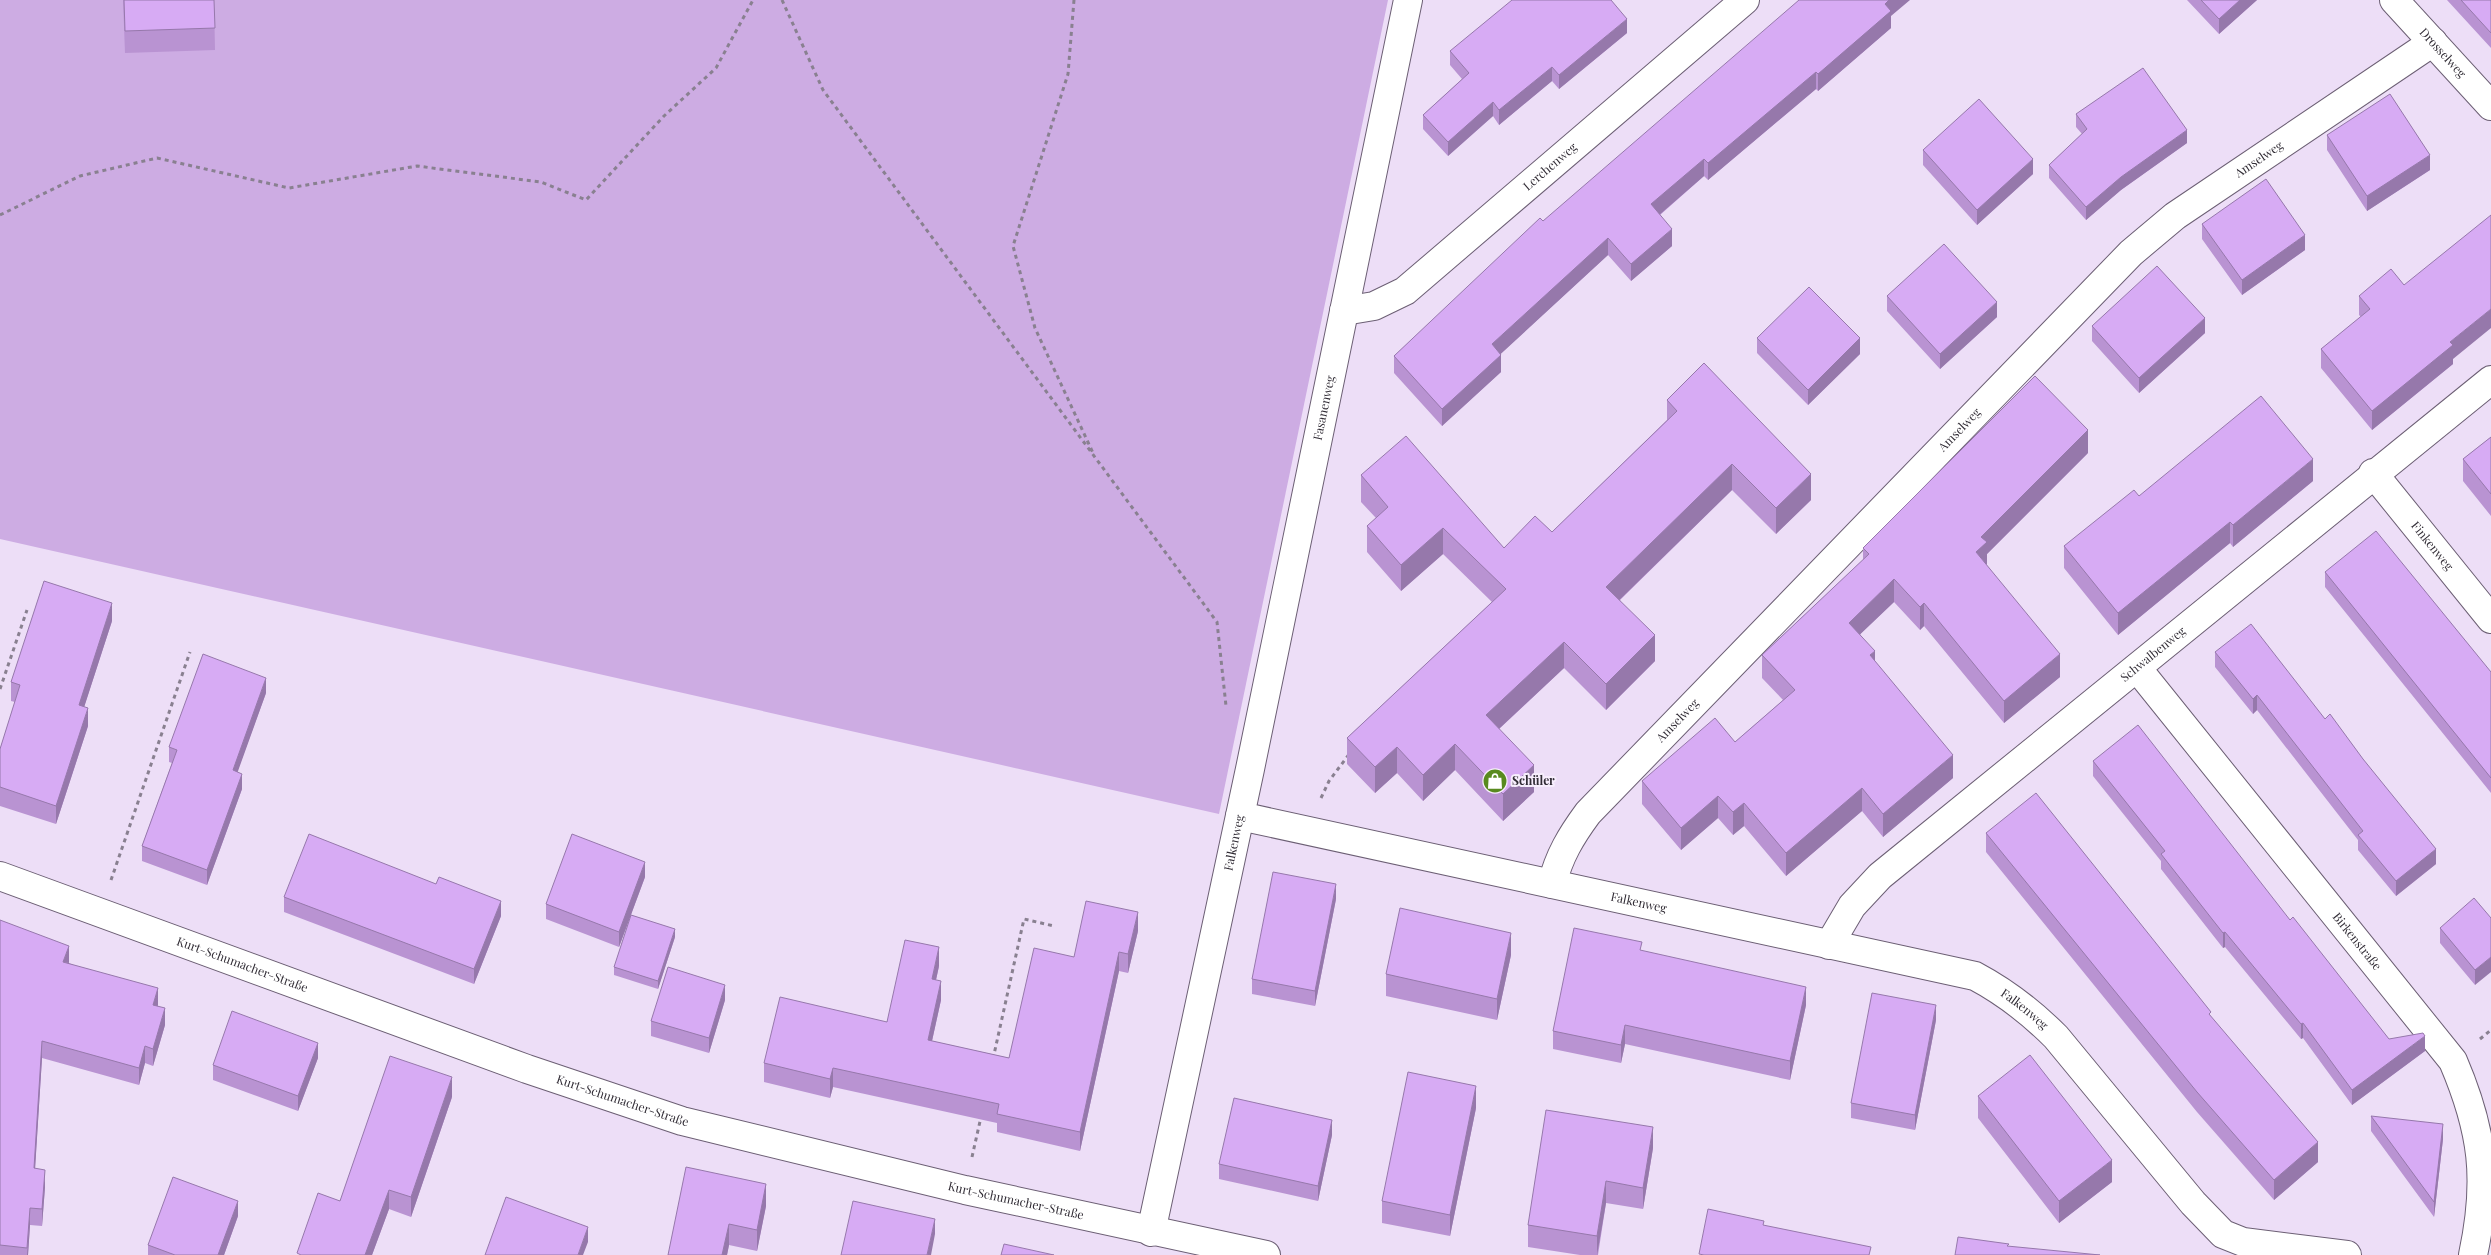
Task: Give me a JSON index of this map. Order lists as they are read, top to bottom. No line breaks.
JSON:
{"streets":{"street":["Drosselweg","Amselweg","Lerchenweg","Fasanenweg","Finkenweg","Schwalbenweg","Falkenweg","Birkenstraße","Kurt-Schumacher-Straße"]},"crossings":[["Drosselweg","Amselweg"],["Amselweg","Falkenweg"],["Lerchenweg","Fasanenweg"],["Fasanenweg","Falkenweg"],["Finkenweg","Schwalbenweg"],["Schwalbenweg","Falkenweg"],["Schwalbenweg","Birkenstraße"],["Falkenweg","Kurt-Schumacher-Straße"]],"places":{"shop":["Schüler"]}}
